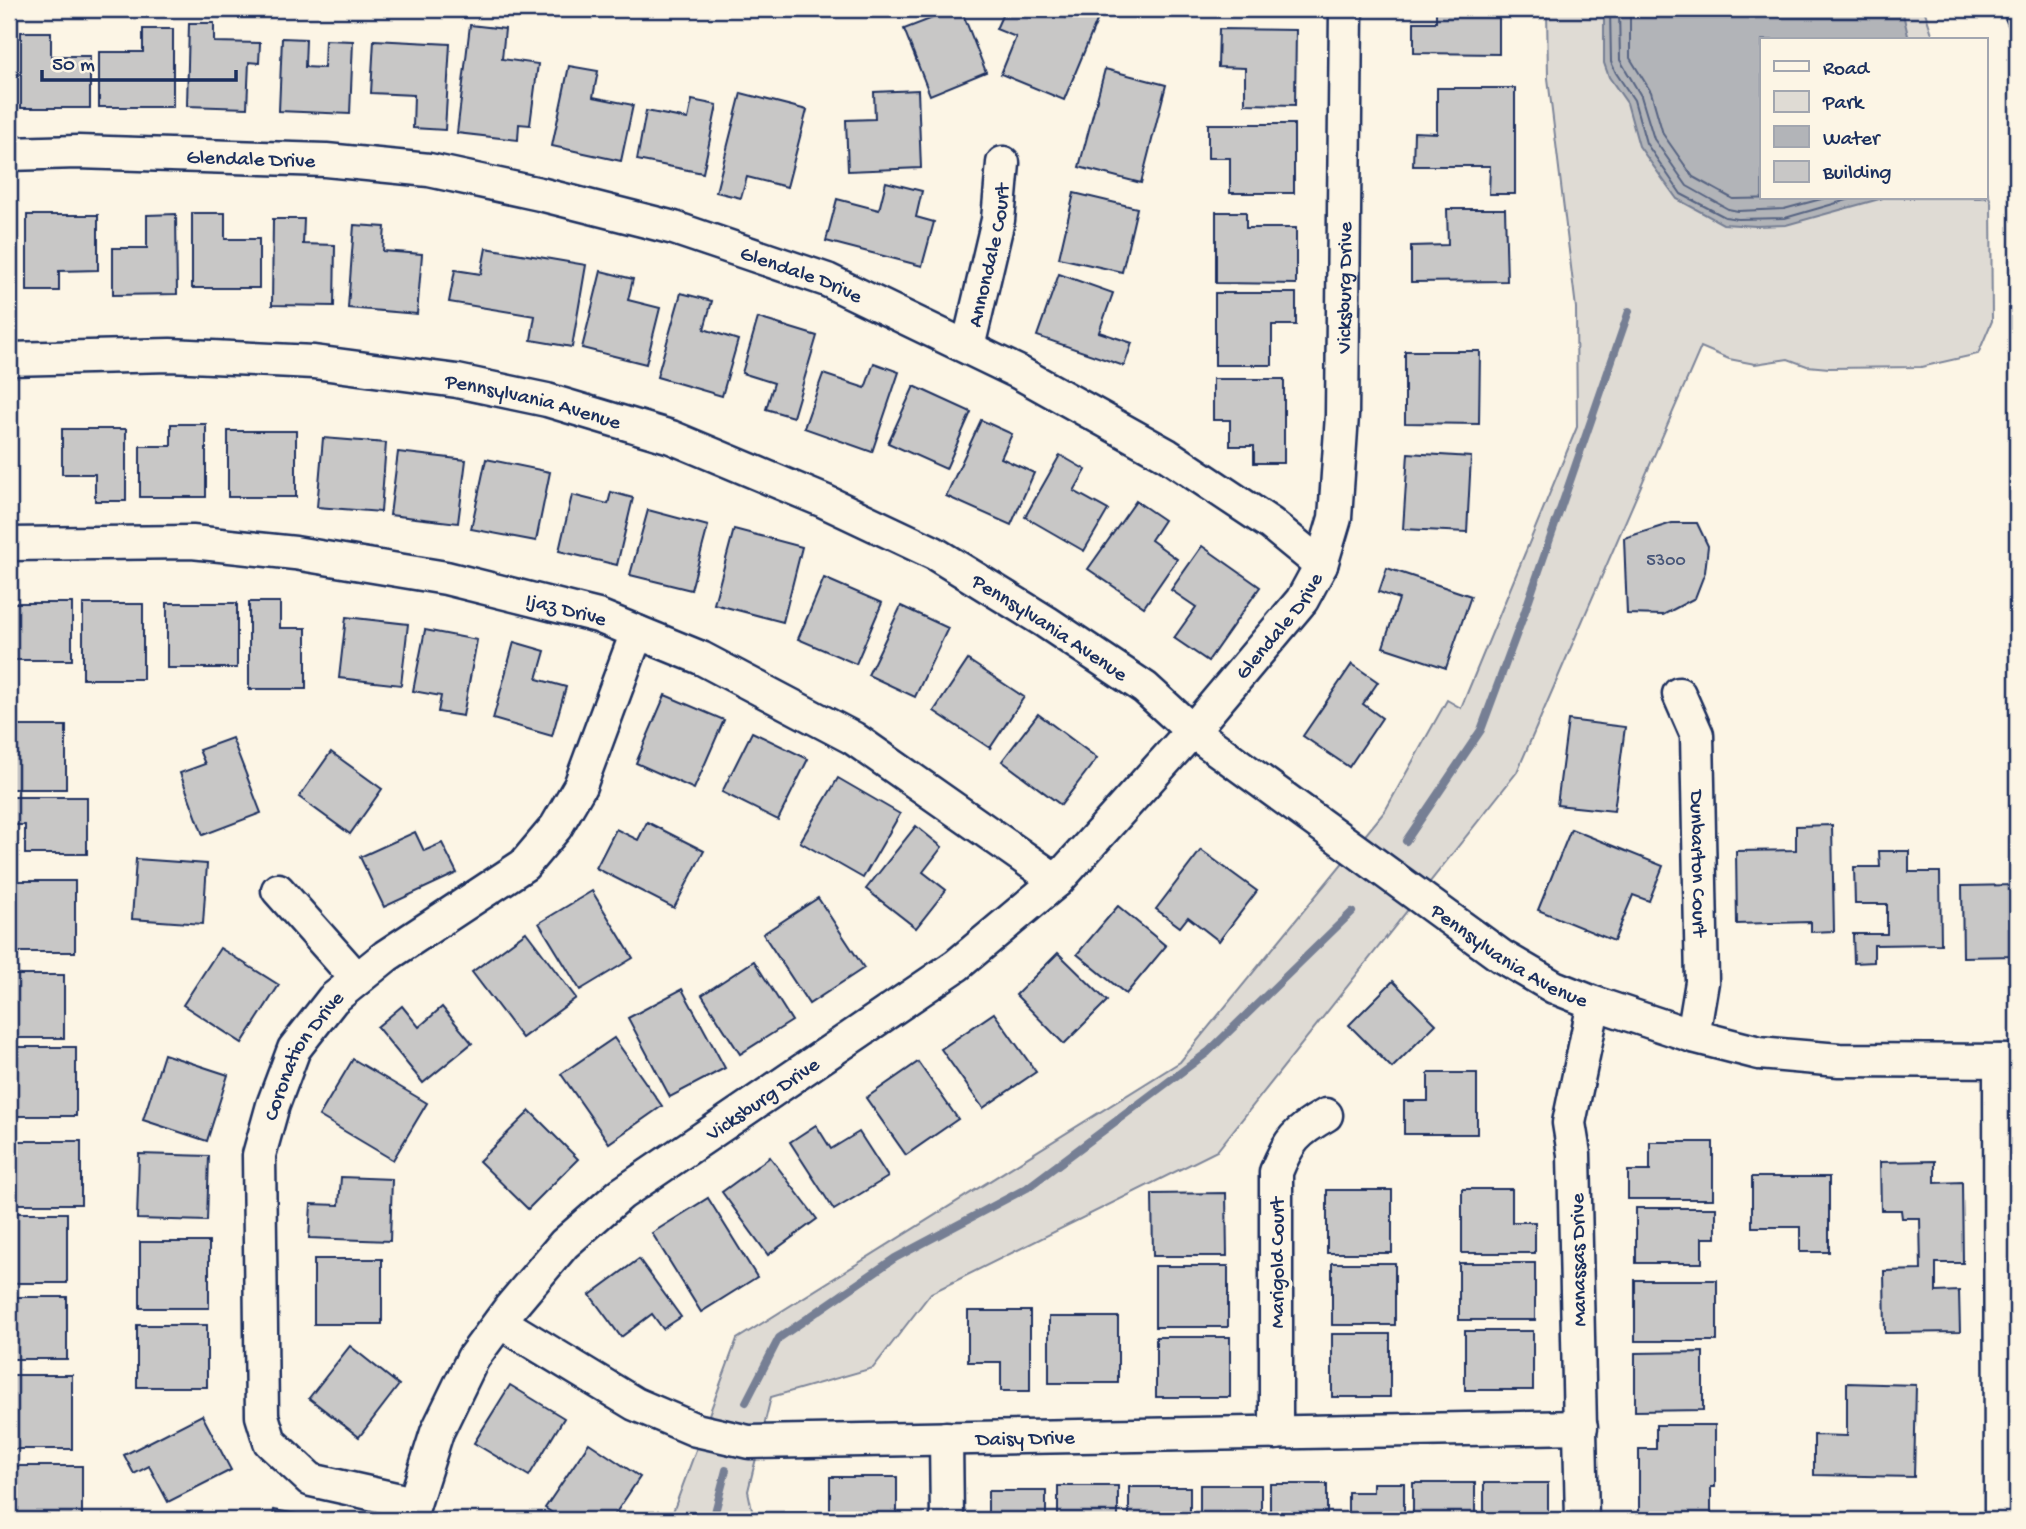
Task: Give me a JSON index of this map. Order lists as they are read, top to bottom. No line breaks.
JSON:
{"streets":{"street":["Glendale Drive","Annondale Court","Vicksburg Drive","Pennsylvania Avenue","Ijaz Drive","Dunbarton Court","Coronation Drive","Manassas Drive","Marigold Court","Daisy Drive"]},"crossings":[["Glendale Drive","Annondale Court"],["Glendale Drive","Vicksburg Drive"],["Glendale Drive","Pennsylvania Avenue"],["Vicksburg Drive","Pennsylvania Avenue"],["Vicksburg Drive","Ijaz Drive"],["Vicksburg Drive","Coronation Drive"],["Vicksburg Drive","Daisy Drive"],["Pennsylvania Avenue","Dunbarton Court"],["Pennsylvania Avenue","Manassas Drive"],["Ijaz Drive","Coronation Drive"],["Manassas Drive","Daisy Drive"],["Marigold Court","Daisy Drive"]],"house_numbers":["5300"],"legend":["Road","Park","Water","Building"],"scale_bar":"50 m"}
